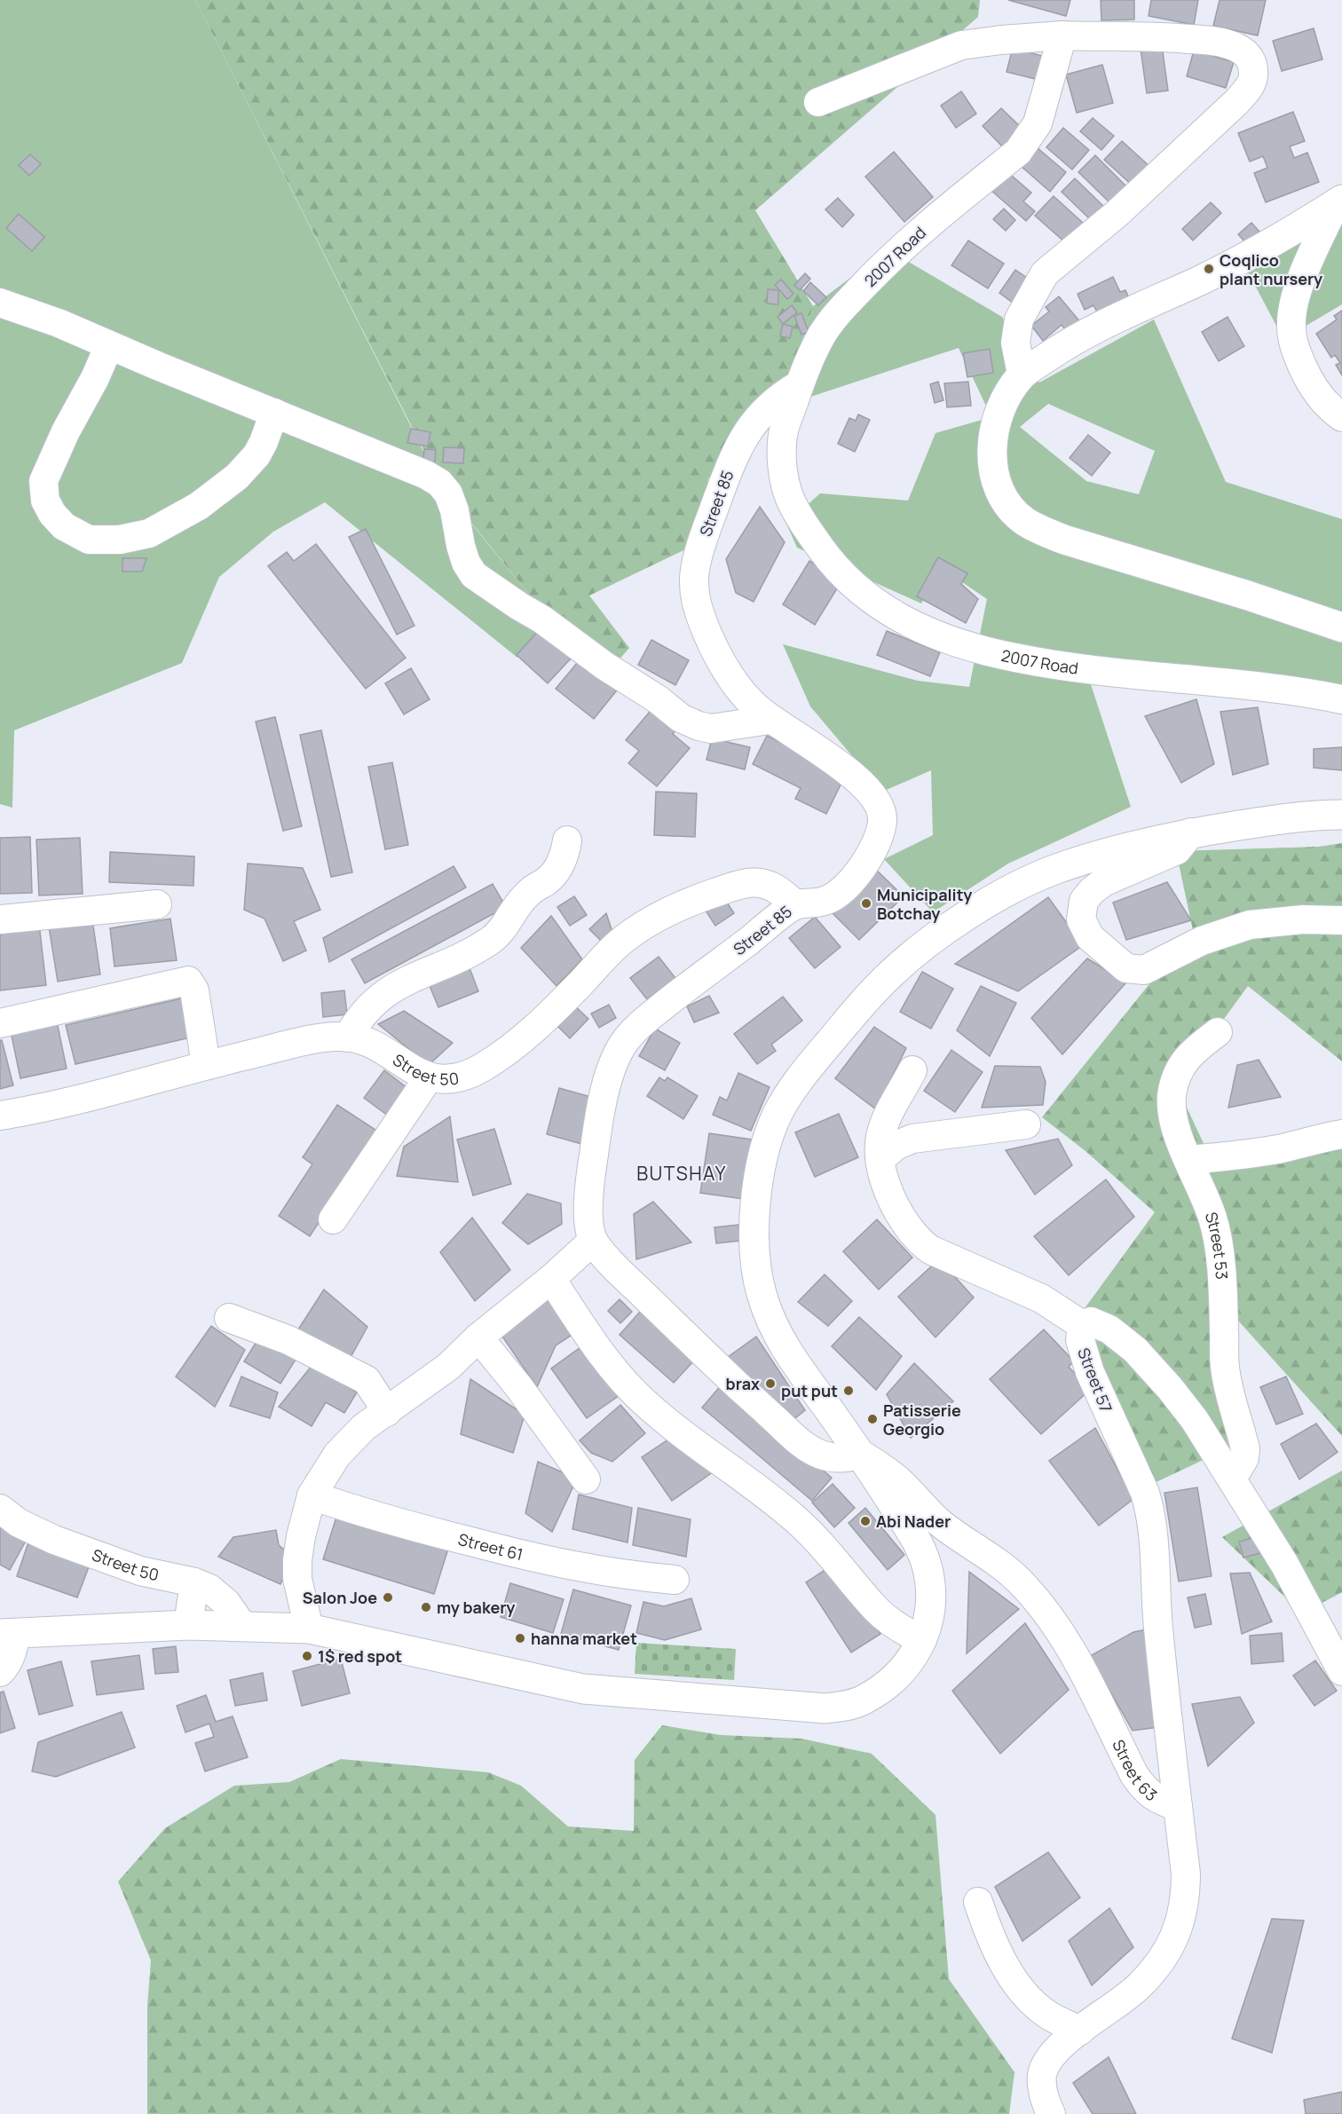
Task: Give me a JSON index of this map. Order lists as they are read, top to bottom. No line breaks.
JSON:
{"streets":{"street":["2007 Road","Street 85","Street 50","Street 53","Street 57","Street 61","Street 63"]},"crossings":[["2007 Road","Street 85"],["Street 85","Street 50"],["Street 53","Street 57"],["Street 57","Street 63"]],"districts":["BUTSHAY"],"places":["Coqlico plant nursery","Municipality Botchay","brax","put put","Patisserie Georgio","Abi Nader","Salon Joe","my bakery","hanna market","1$ red spot"]}
